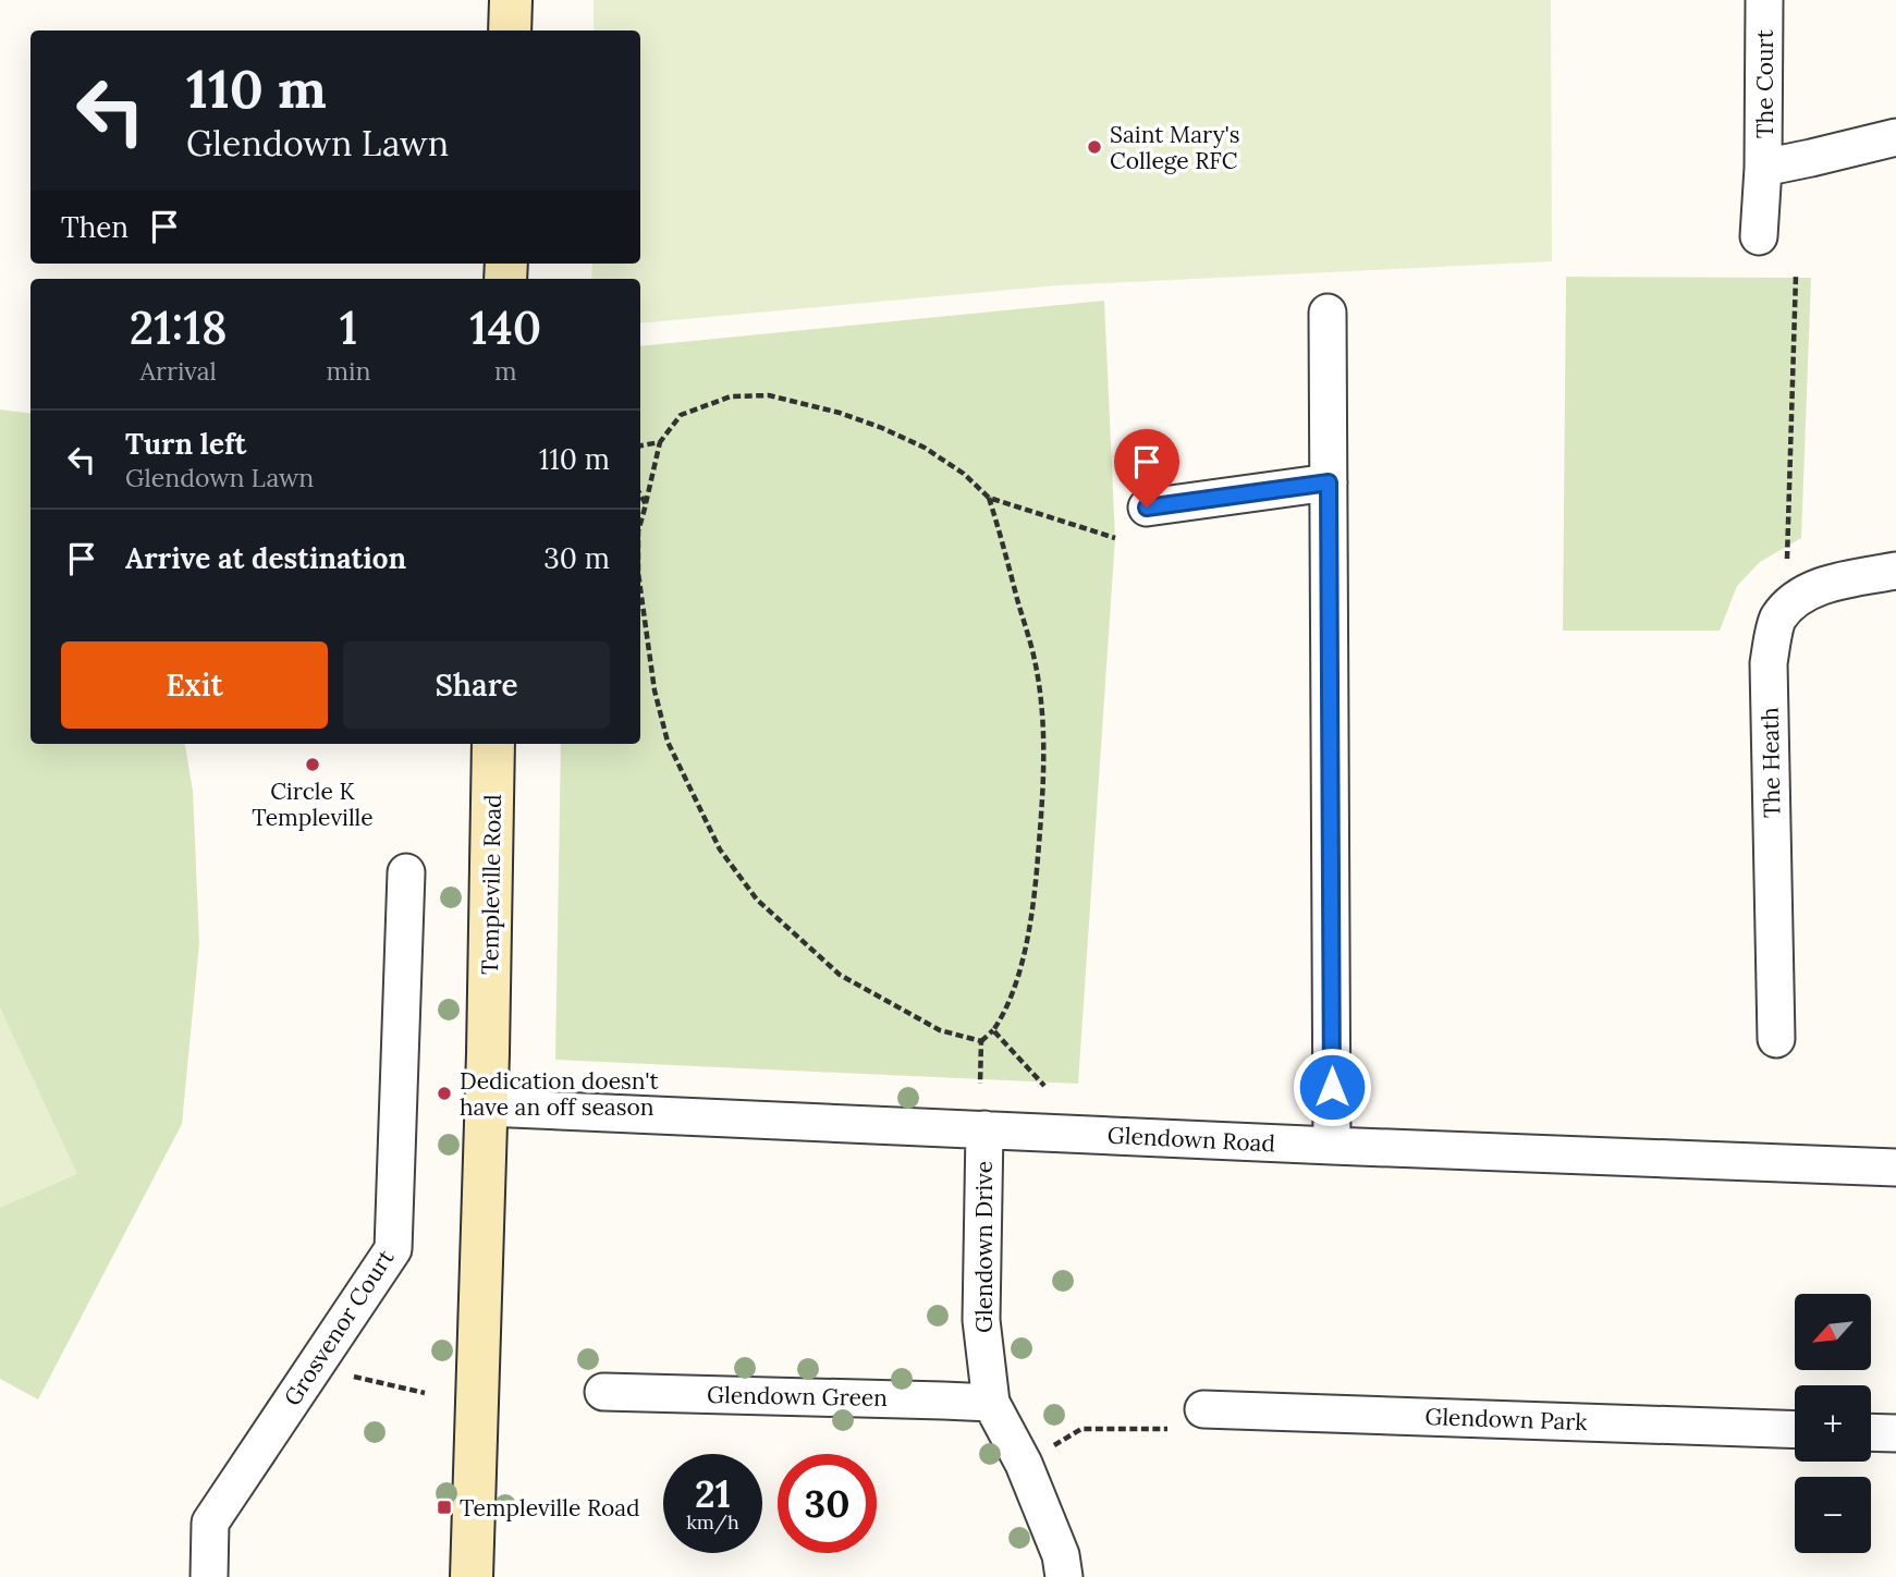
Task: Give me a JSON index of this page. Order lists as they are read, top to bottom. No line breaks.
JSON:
{"streets":{"main road":["Templeville Road"],"street":["The Court","The Heath","Glendown Road","Glendown Drive","Grosvenor Court","Glendown Green","Glendown Park"]},"crossings":[["Templeville Road","Glendown Road"],["Glendown Road","Glendown Drive"],["Glendown Drive","Glendown Green"]],"places":{"other":["Saint Mary's College RFC","Circle K Templeville","Dedication doesn't have an off season"],"transit":["Templeville Road"]},"north":"bottom left","page":{"turn":["110 m","Glendown Lawn"],"then":"Then","eta":["21:18","Arrival","1","min","140","m"],"list":[{"name":"Turn left","note":"Glendown Lawn","value":"110 m"},{"name":"Arrive at destination","value":"30 m"}],"buttons":["Exit","Share"],"map_buttons":["+","−"],"speed":"21 km/h","limit":"30"}}
